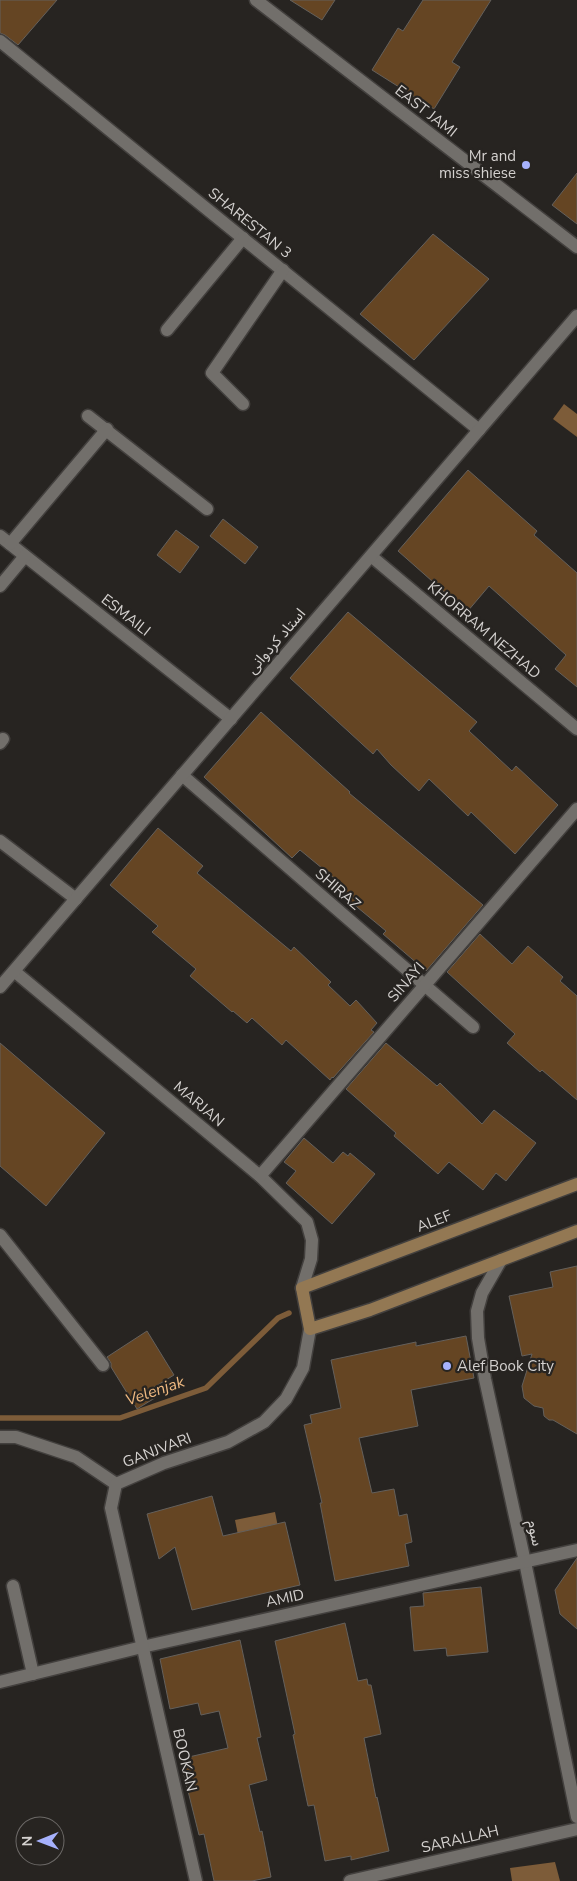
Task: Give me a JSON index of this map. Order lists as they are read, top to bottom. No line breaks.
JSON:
{"streets":{"main road":["ALEF"],"street":["EAST JAMI","SHARESTAN 3","ESMAILI","KHORRAM NEZHAD","استاد کردوانی","SHIRAZ","SINAYI","MARJAN","GANJVARI","سوم","AMID","BOOKAN","SARALLAH"]},"crossings":[["SHARESTAN 3","استاد کردوانی"],["ESMAILI","استاد کردوانی"],["KHORRAM NEZHAD","استاد کردوانی"],["استاد کردوانی","SHIRAZ"],["استاد کردوانی","MARJAN"],["SHIRAZ","SINAYI"],["SINAYI","MARJAN"],["MARJAN","ALEF"],["GANJVARI","AMID"],["GANJVARI","BOOKAN"],["سوم","AMID"],["AMID","BOOKAN"]],"water":["Velenjak"],"places":["Mr and miss shiese","Alef Book City"],"north":"left"}
